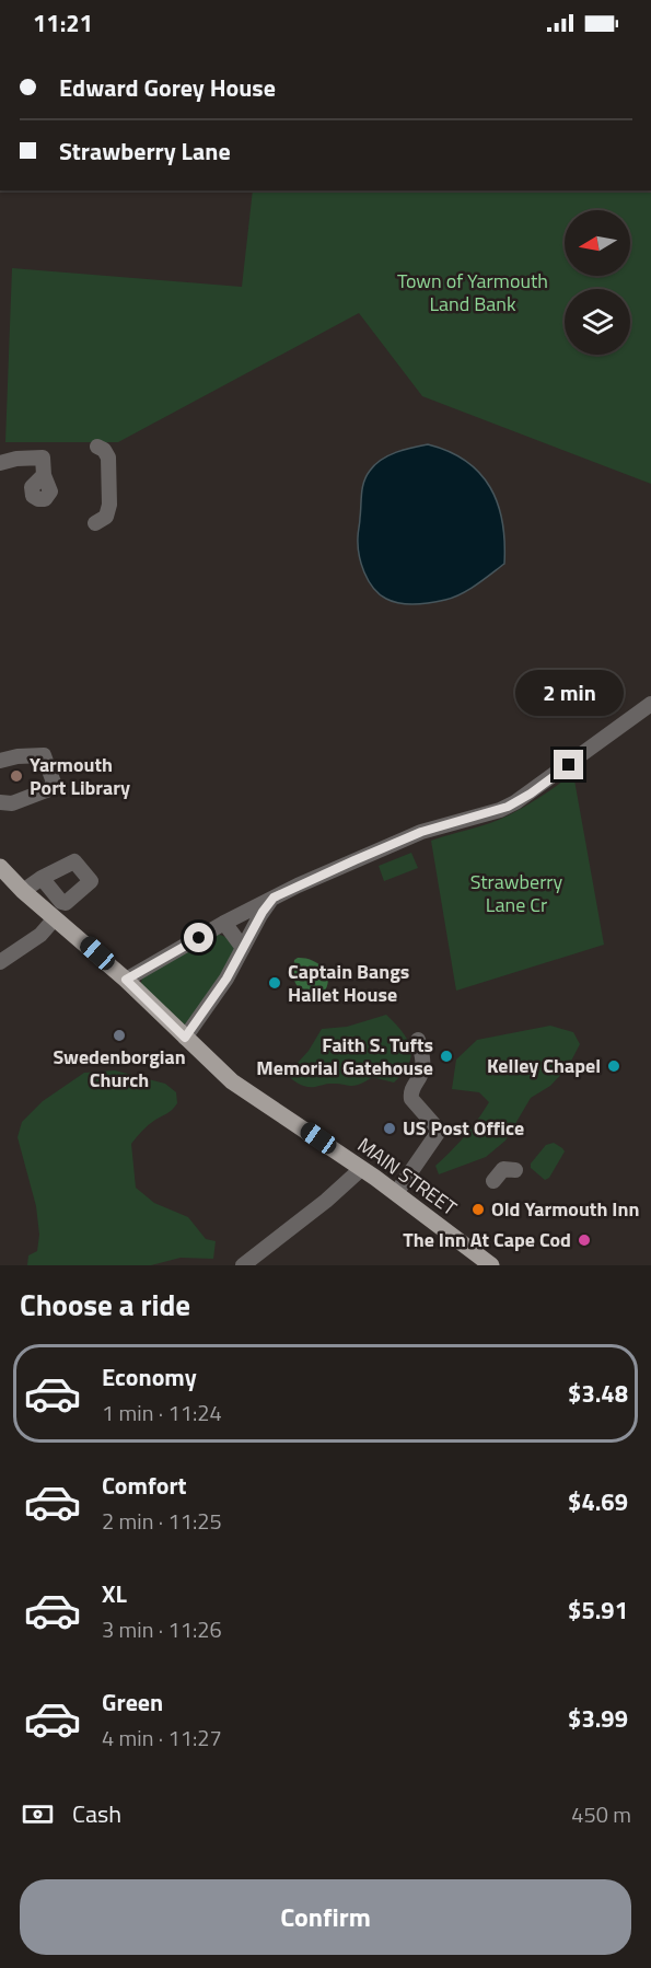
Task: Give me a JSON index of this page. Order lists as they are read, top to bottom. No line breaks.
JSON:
{"streets":{"main road":["MAIN STREET"]},"parks":["Town of Yarmouth Land Bank","Strawberry Lane Cr"],"places":["Yarmouth Port Library","Captain Bangs Hallet House","Swedenborgian Church","Faith S. Tufts Memorial Gatehouse","Kelley Chapel","US Post Office","Old Yarmouth Inn","The Inn At Cape Cod"],"north":"left","page":{"status":"11:21","banner":["Edward Gorey House","Strawberry Lane"],"bubble":"2 min","heading":"Choose a ride","list":[{"name":"Economy","note":"1 min · 11:24","value":"$3.48"},{"name":"Comfort","note":"2 min · 11:25","value":"$4.69"},{"name":"XL","note":"3 min · 11:26","value":"$5.91"},{"name":"Green","note":"4 min · 11:27","value":"$3.99"}],"pay":["Cash","450 m"],"buttons":"Confirm"}}
